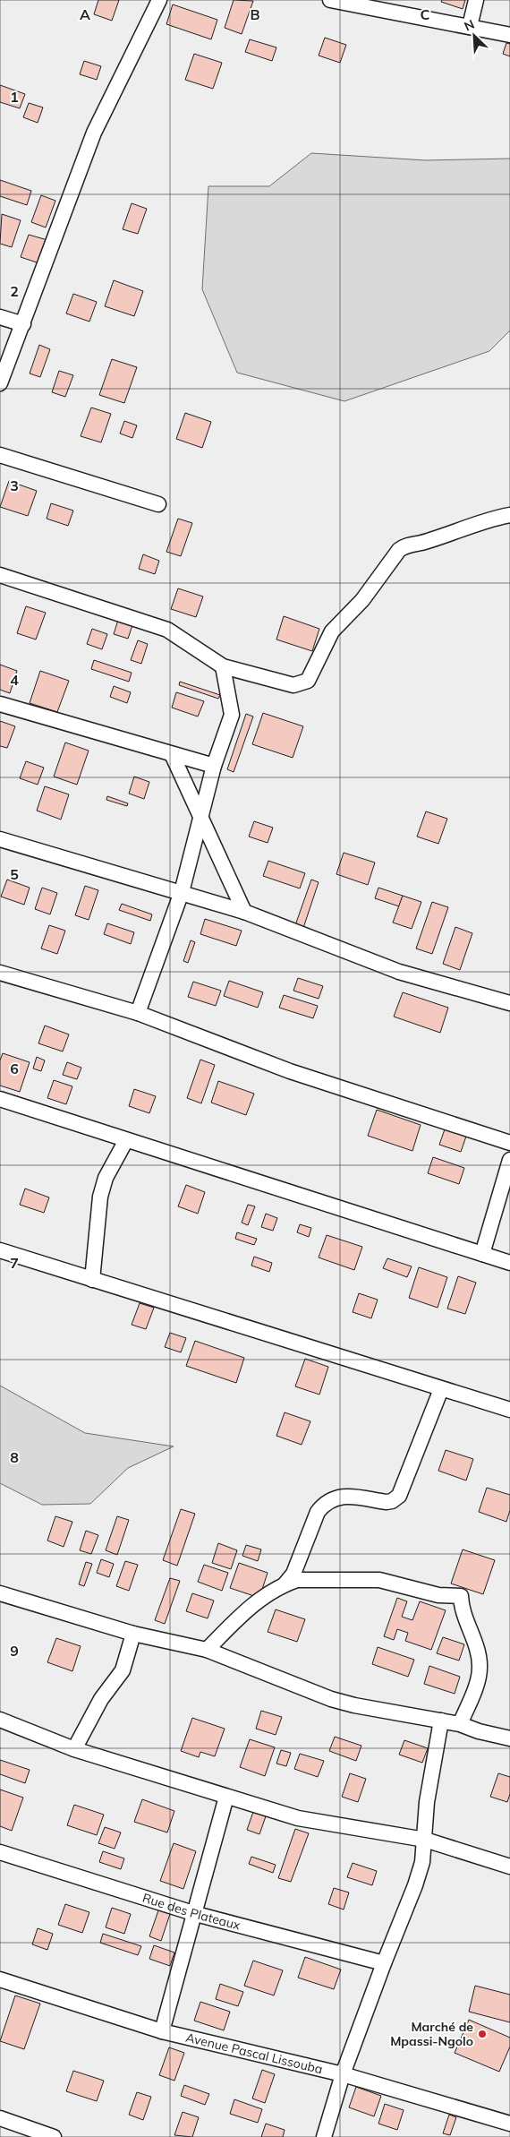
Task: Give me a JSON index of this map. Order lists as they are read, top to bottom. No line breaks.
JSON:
{"streets":{"street":["Rue des Plateaux","Avenue Pascal Lissouba"]},"places":["Marché de Mpassi-Ngolo"],"north":"top left","grid":{"columns":["A","B","C"],"rows":["1","2","3","4","5","6","7","8","9"]}}
